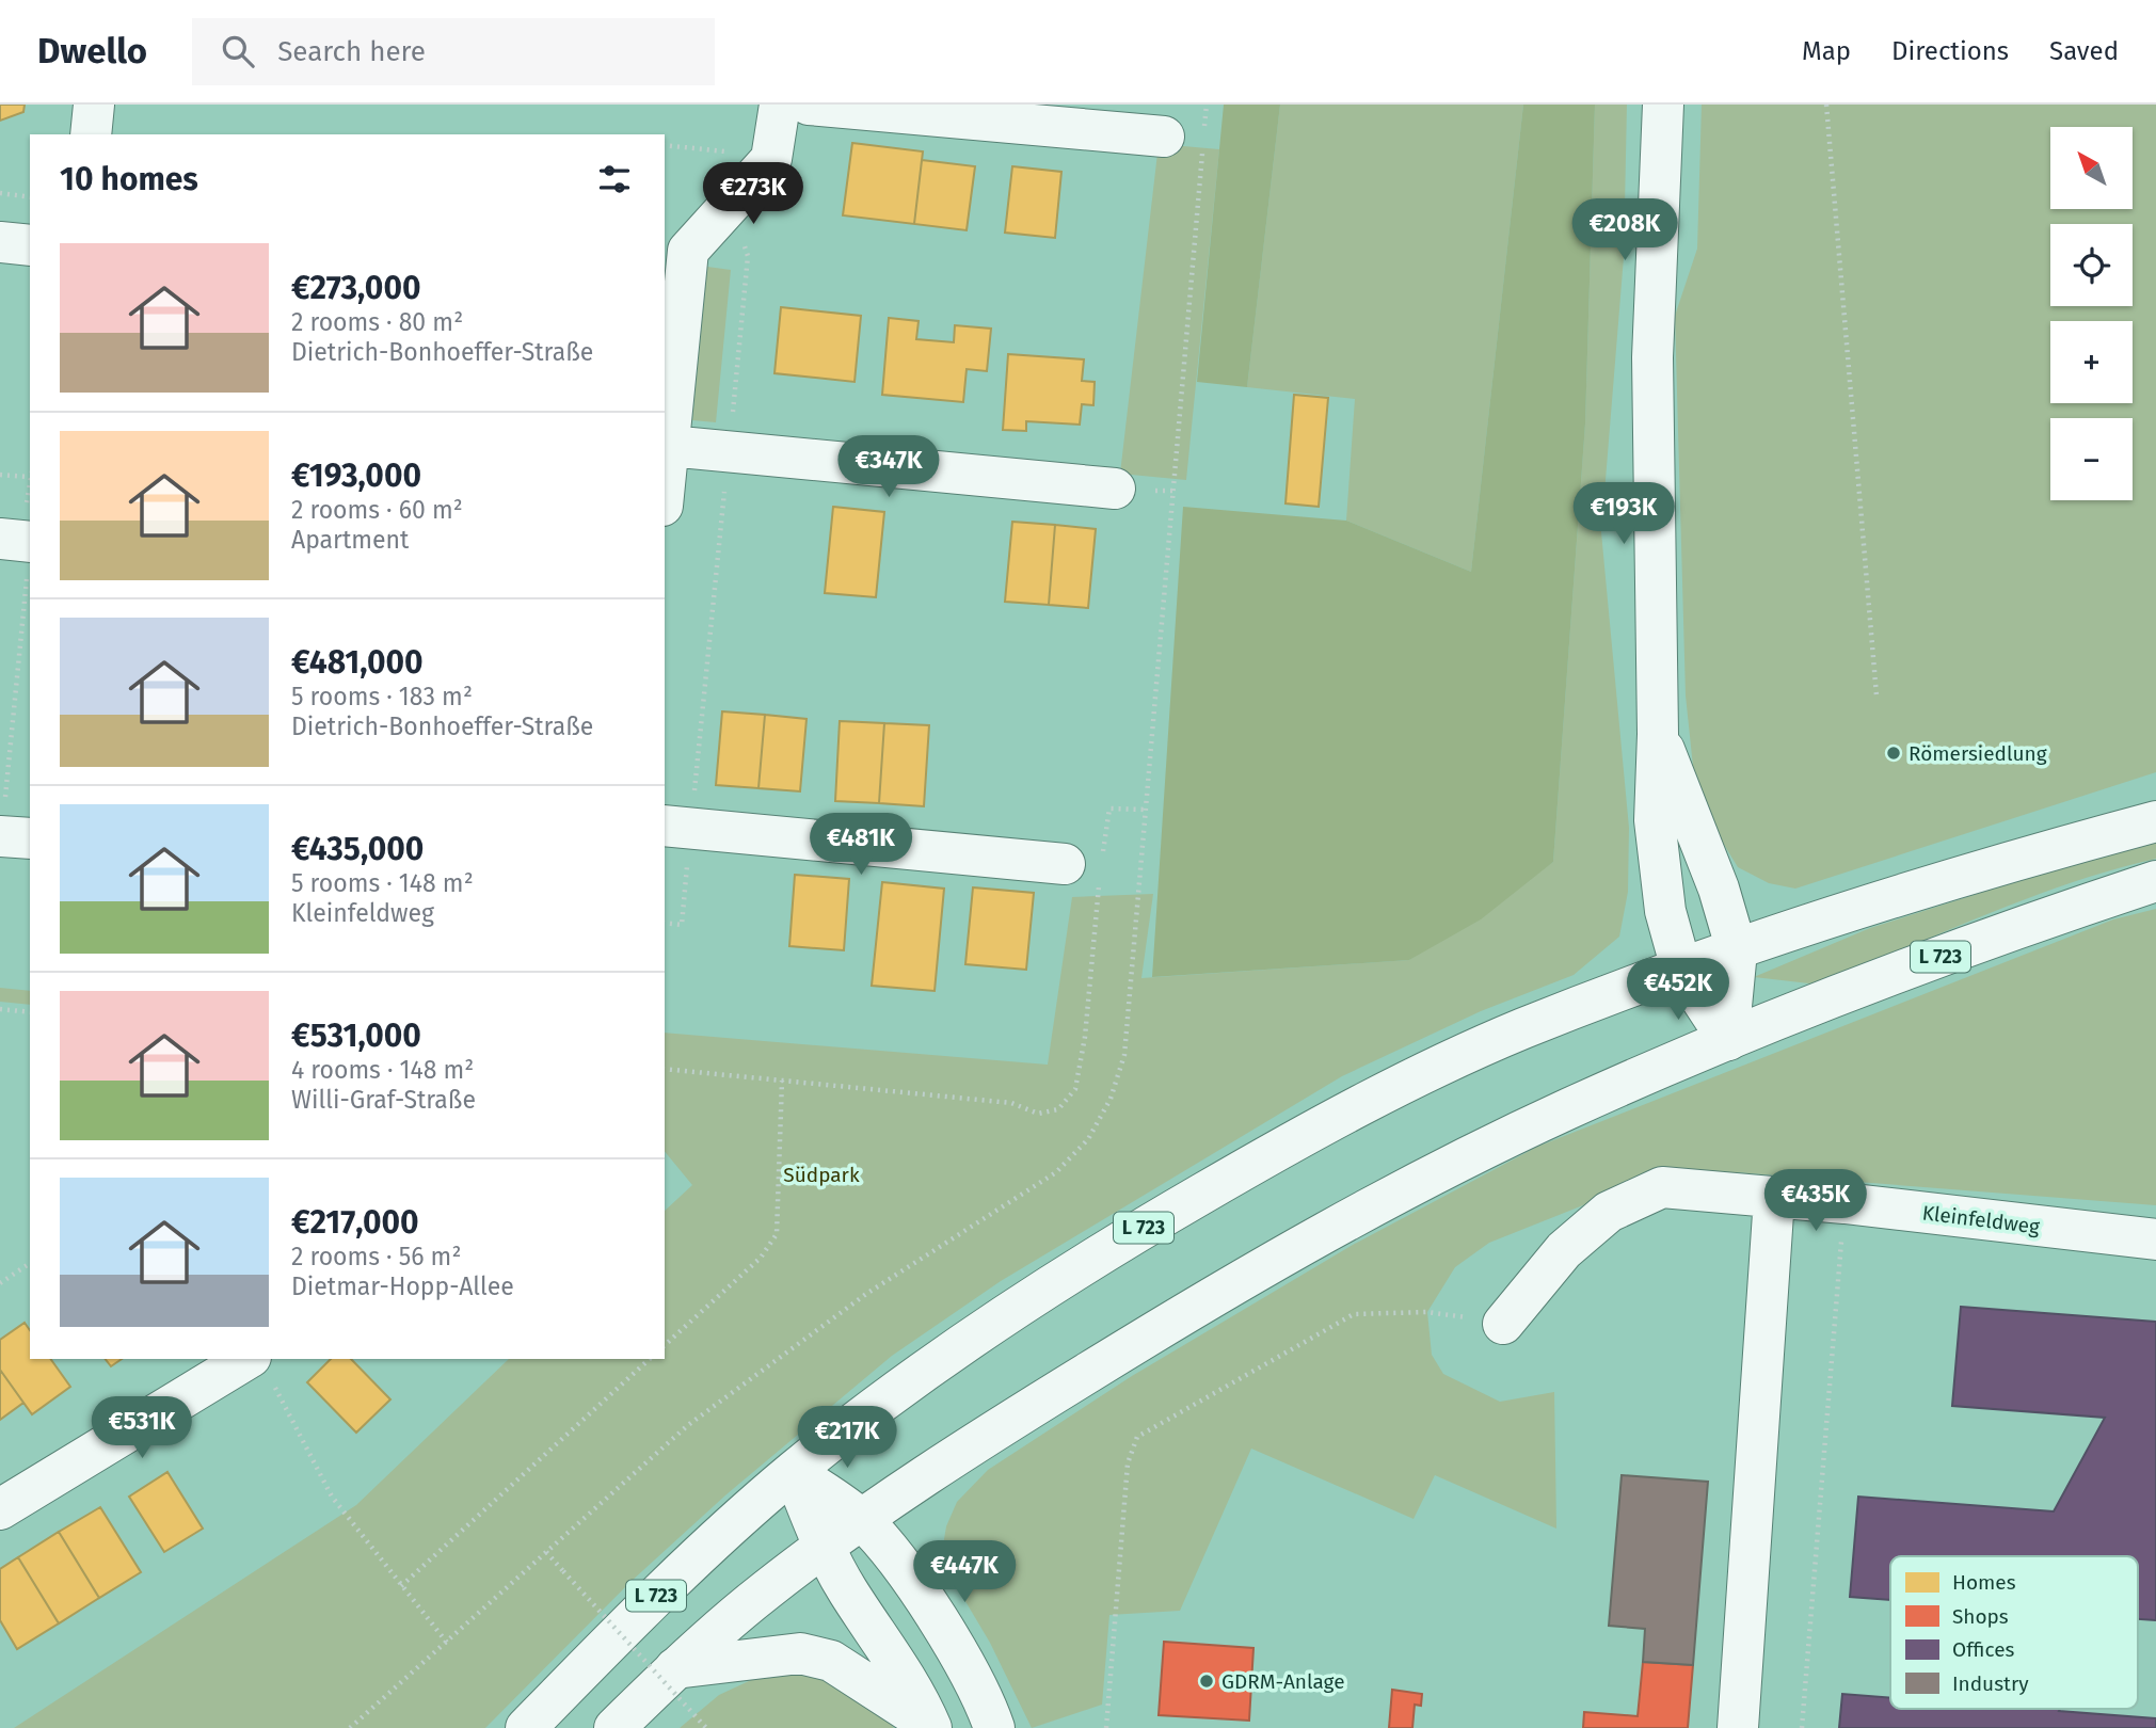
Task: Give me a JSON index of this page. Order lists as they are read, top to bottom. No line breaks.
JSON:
{"streets":{"street":["L 723","Kleinfeldweg"]},"parks":["Südpark"],"places":["Römersiedlung","GDRM-Anlage"],"legend":["Homes","Shops","Offices","Industry"],"north":"top left","page":{"header":"Dwello","search":"Search here","nav":["Map","Directions","Saved"],"map_buttons":["+","−"],"heading":"10 homes","price":["€273K","€208K","€347K","€193K","€481K","€452K","€435K","€531K","€217K","€447K"],"list":[{"name":"€273,000","note":"2 rooms · 80 m² · Dietrich-Bonhoeffer-Straße"},{"name":"€193,000","note":"2 rooms · 60 m² · Apartment"},{"name":"€481,000","note":"5 rooms · 183 m² · Dietrich-Bonhoeffer-Straße"},{"name":"€435,000","note":"5 rooms · 148 m² · Kleinfeldweg"},{"name":"€531,000","note":"4 rooms · 148 m² · Willi-Graf-Straße"},{"name":"€217,000","note":"2 rooms · 56 m² · Dietmar-Hopp-Allee"}]}}
